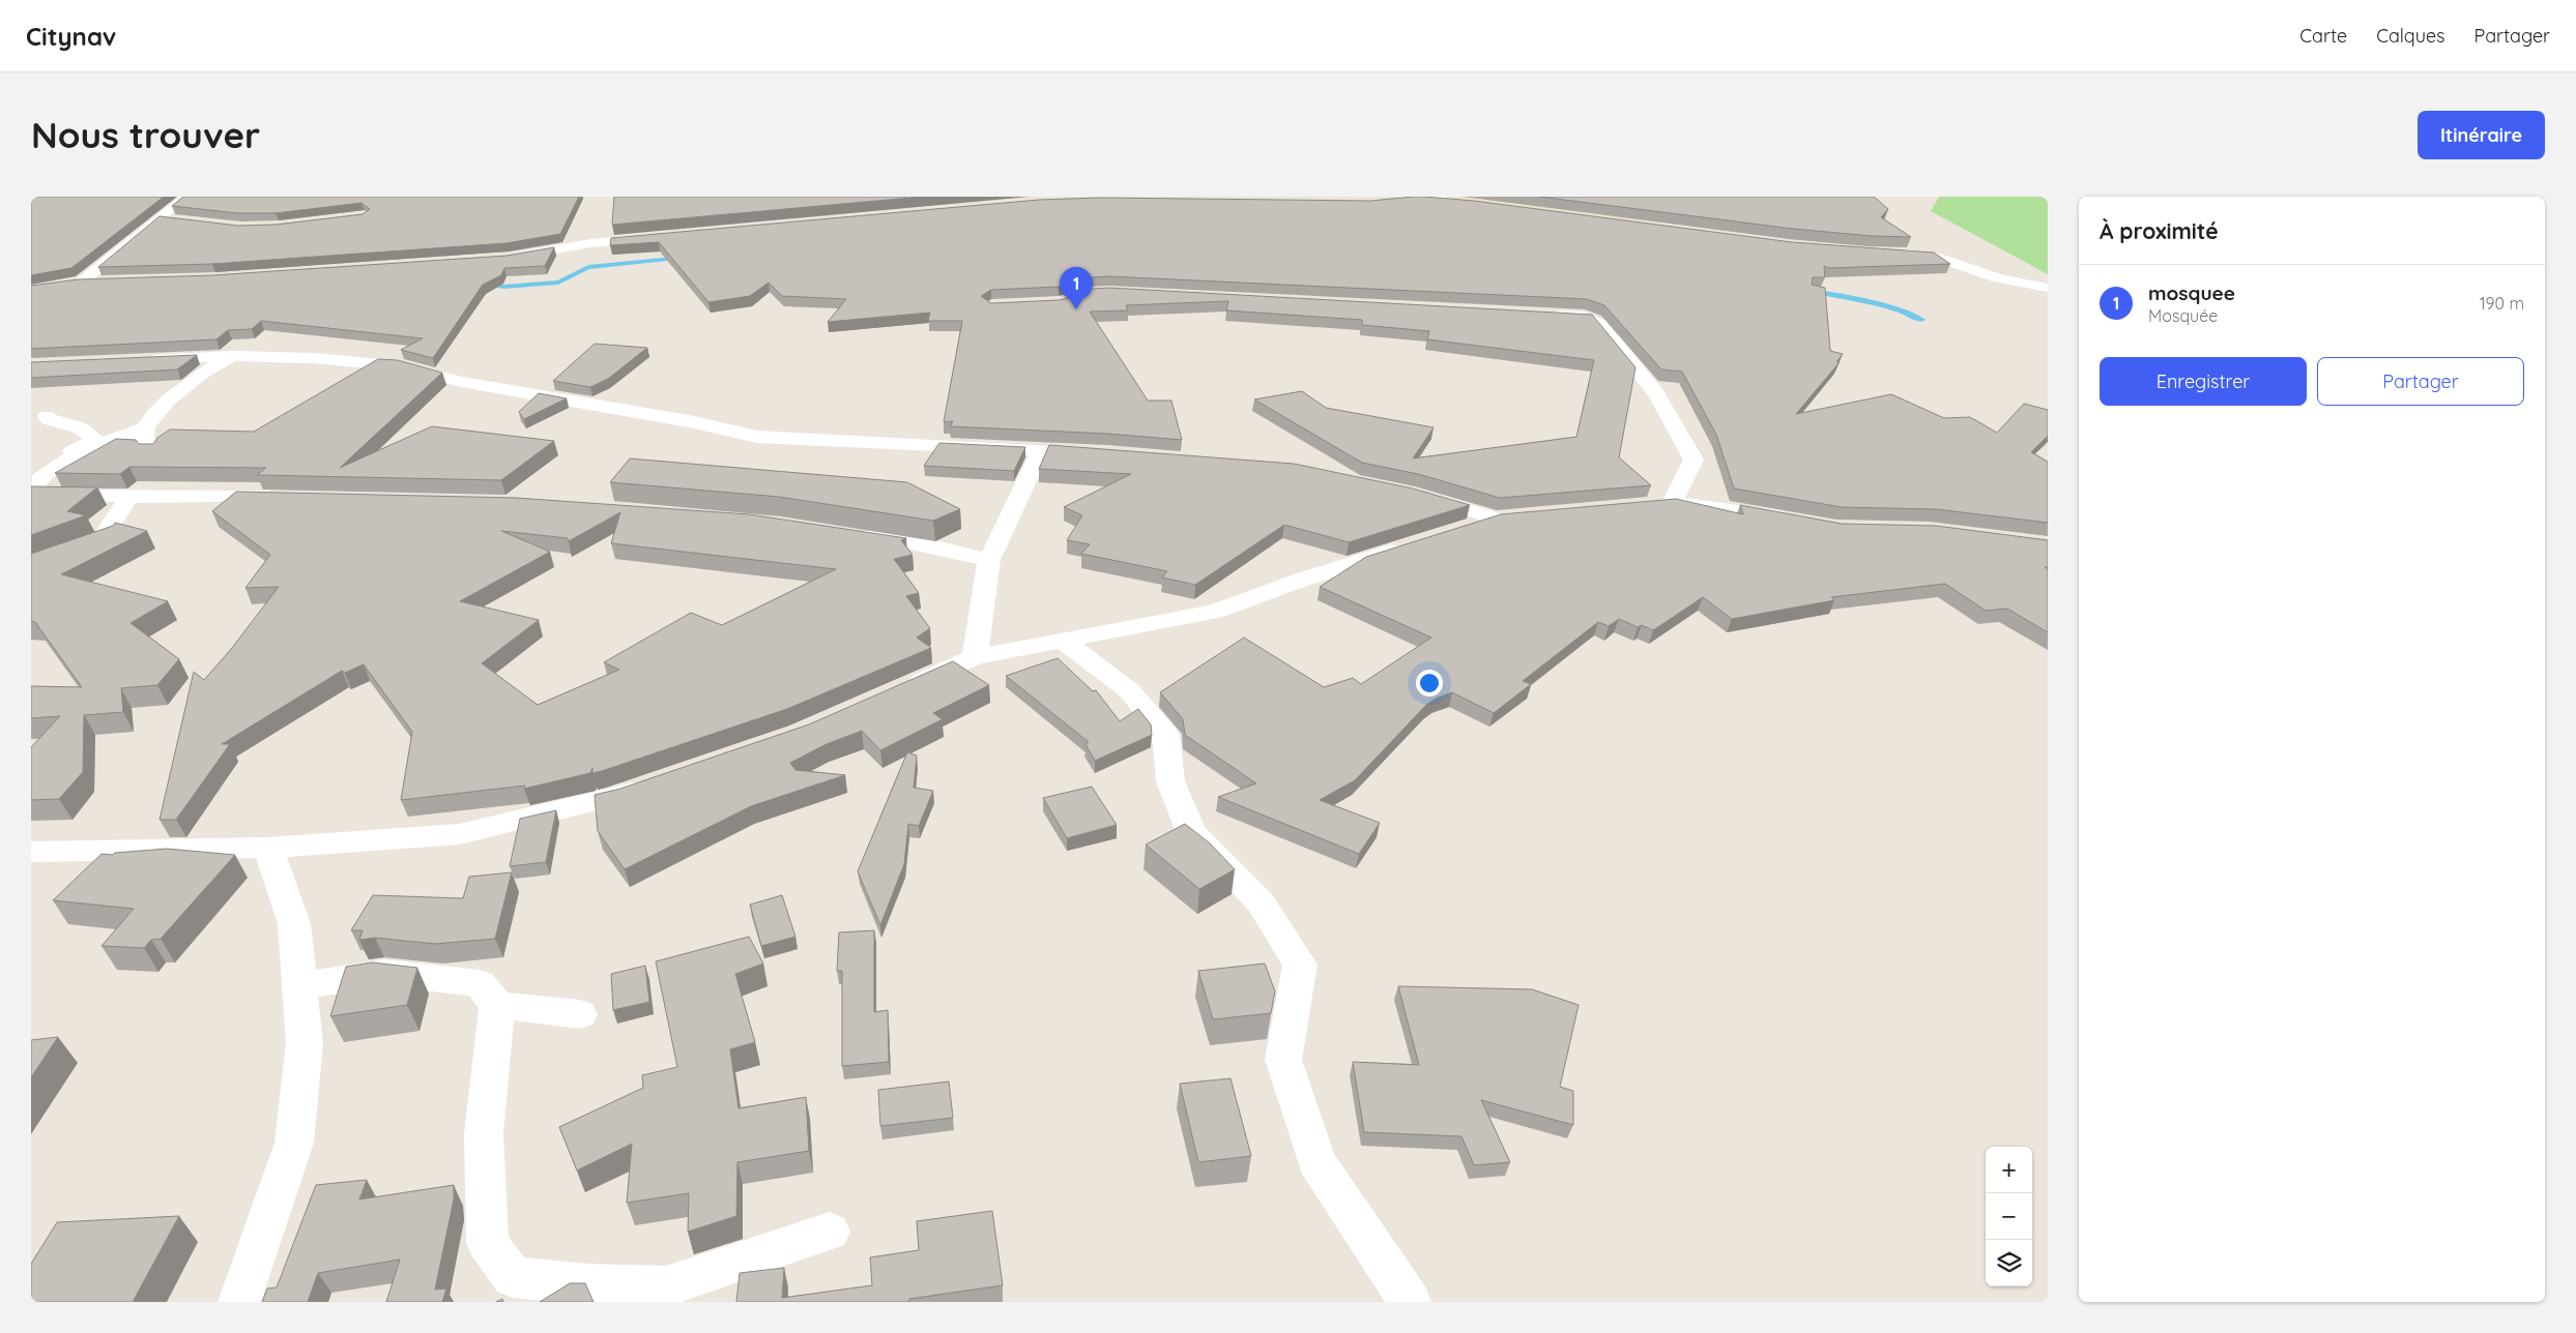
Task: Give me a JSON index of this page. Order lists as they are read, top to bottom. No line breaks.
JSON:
{"page":{"header":"Citynav","nav":["Carte","Calques","Partager"],"buttons":["Itinéraire",["Enregistrer","Partager"]],"title":"Nous trouver","heading":"À proximité","list":[{"mark":"1","name":"mosquee","note":"Mosquée","value":"190 m"}],"pins":"1","map_buttons":["+","−"]}}
